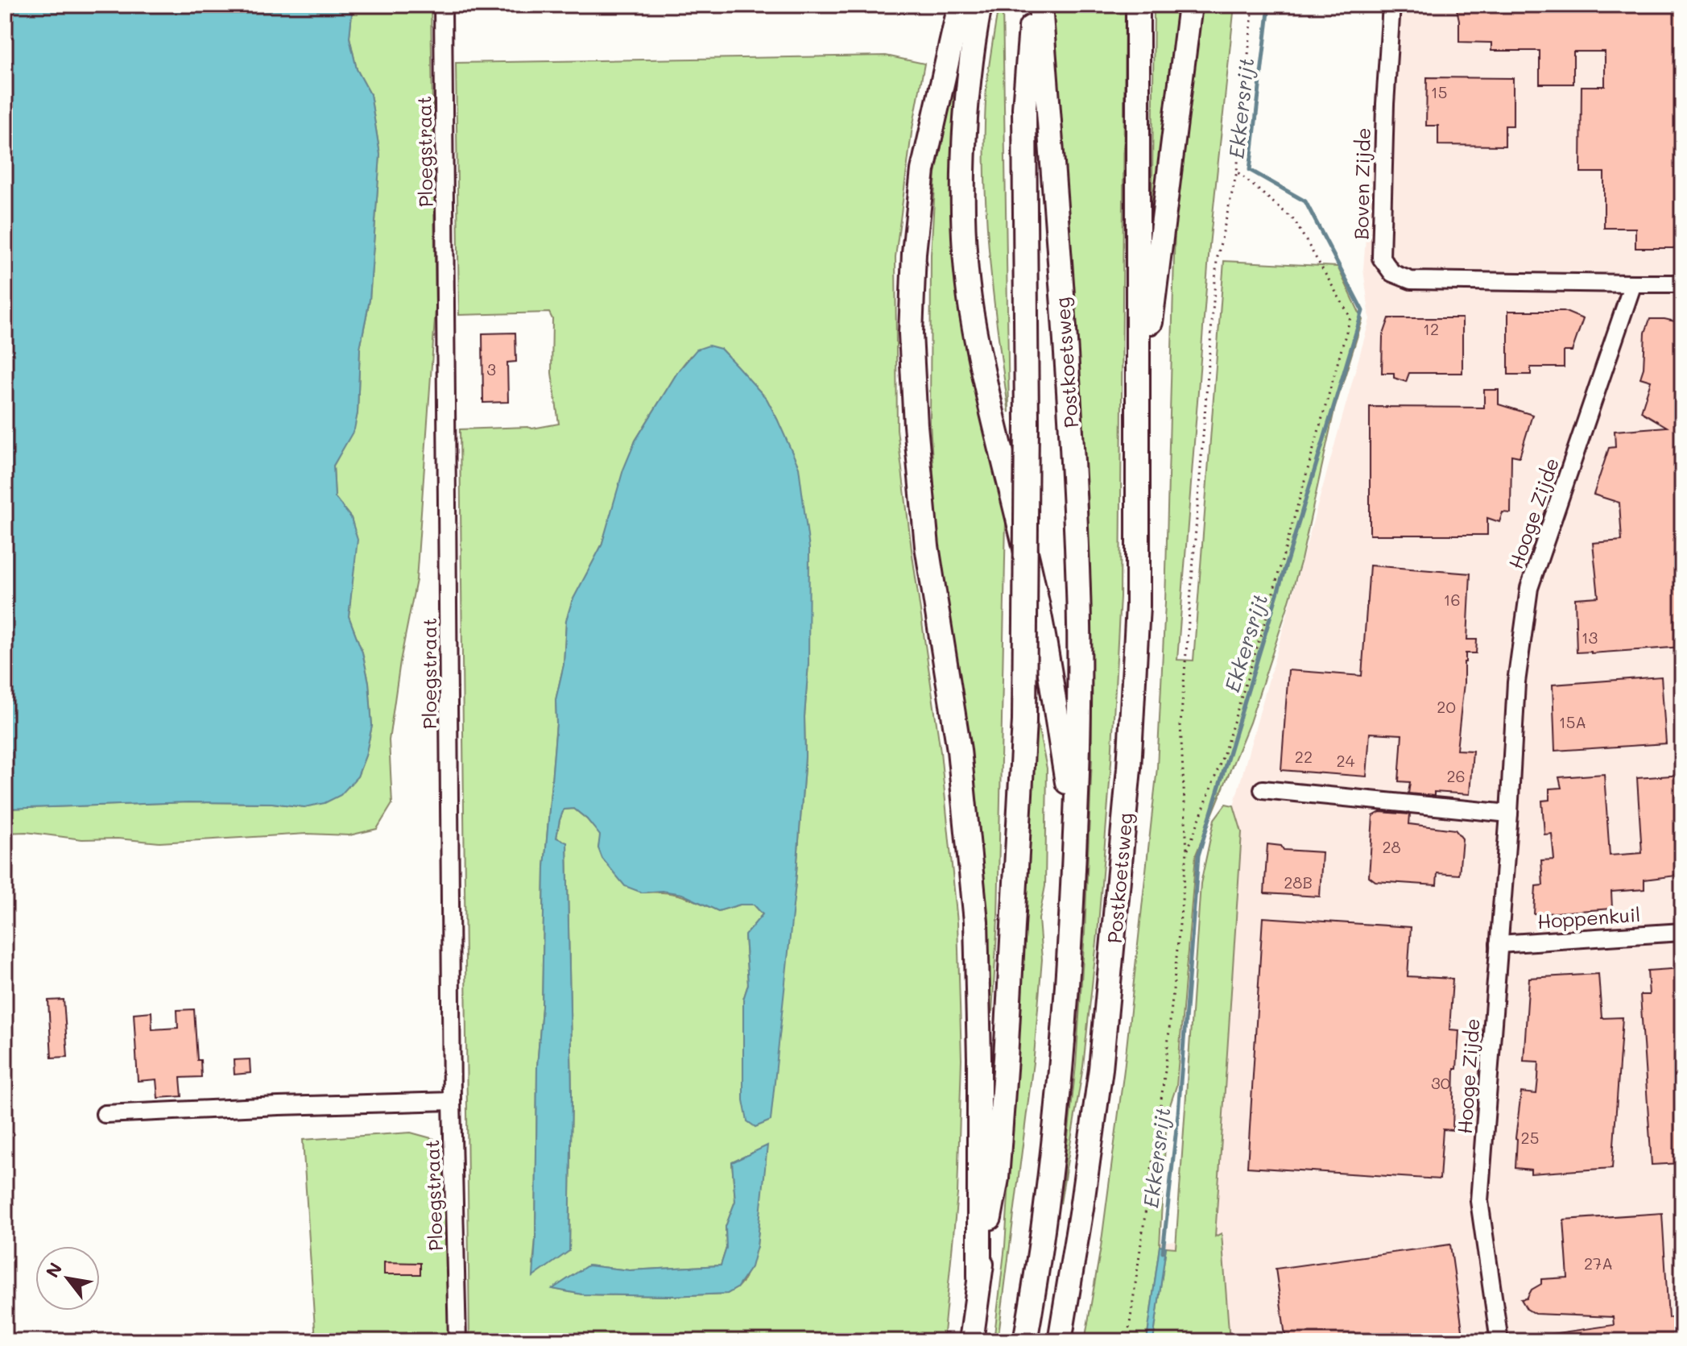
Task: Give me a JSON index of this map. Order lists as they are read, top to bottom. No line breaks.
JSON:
{"streets":{"highway":["Postkoetsweg"],"street":["Ploegstraat","Boven Zijde","Hooge Zijde","Hoppenkuil"]},"crossings":[["Boven Zijde","Hooge Zijde"],["Hooge Zijde","Hoppenkuil"]],"water":["Ekkersrijt"],"house_numbers":["15","12","3","16","13","20","15A","22","24","26","28","28B","30","25","27A"],"north":"top left"}
